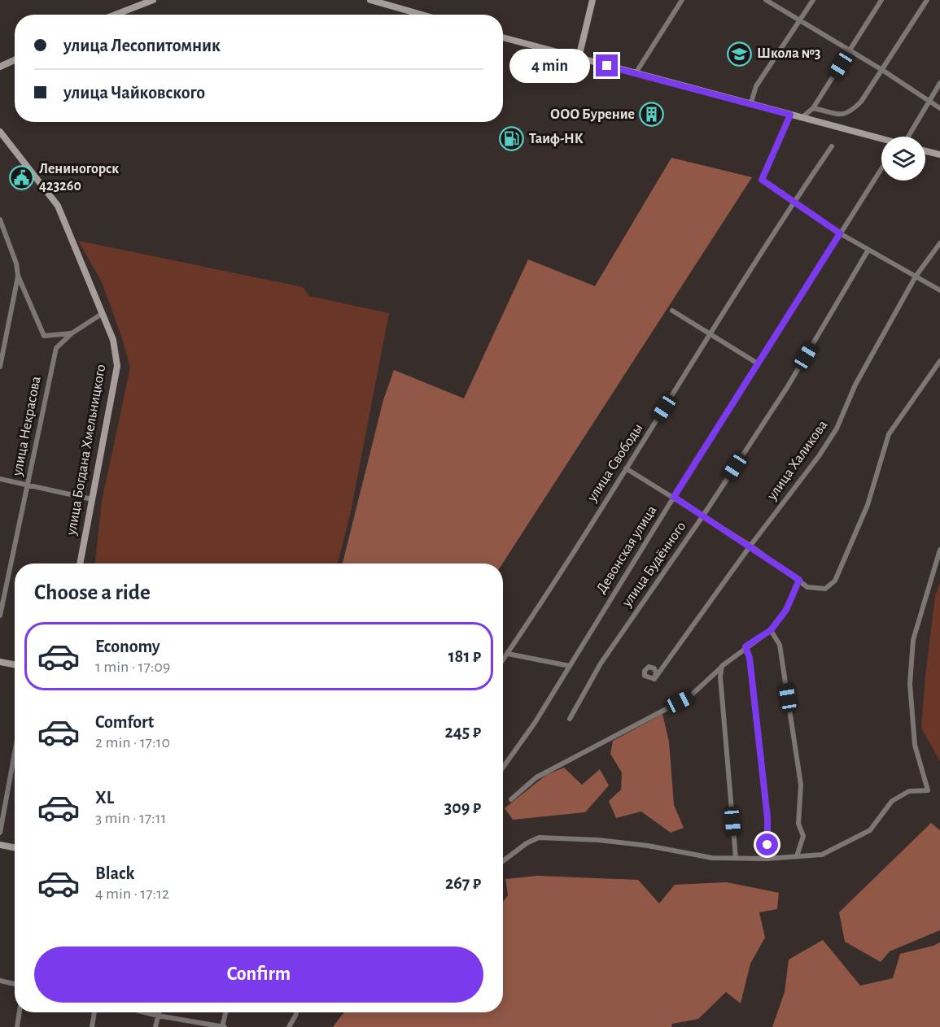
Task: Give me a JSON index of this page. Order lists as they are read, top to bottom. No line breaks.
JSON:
{"streets":{"main road":["улица Богдана Хмельницкого"],"street":["улица Некрасова","улица Халикова","улица Свободы","Девонская улица","улица Будённого"]},"crossings":[["улица Некрасова","улица Богдана Хмельницкого"]],"places":{"school or university":["Школа №3"],"building":["ООО Бурение"],"fuel station":["Таиф-НК"],"public building":["Лениногорск 423260"]},"page":{"banner":["улица Лесопитомник","улица Чайковского"],"bubble":"4 min","heading":"Choose a ride","list":[{"name":"Economy","note":"1 min · 17:09","value":"181 ₽"},{"name":"Comfort","note":"2 min · 17:10","value":"245 ₽"},{"name":"XL","note":"3 min · 17:11","value":"309 ₽"},{"name":"Black","note":"4 min · 17:12","value":"267 ₽"}],"buttons":"Confirm"}}
